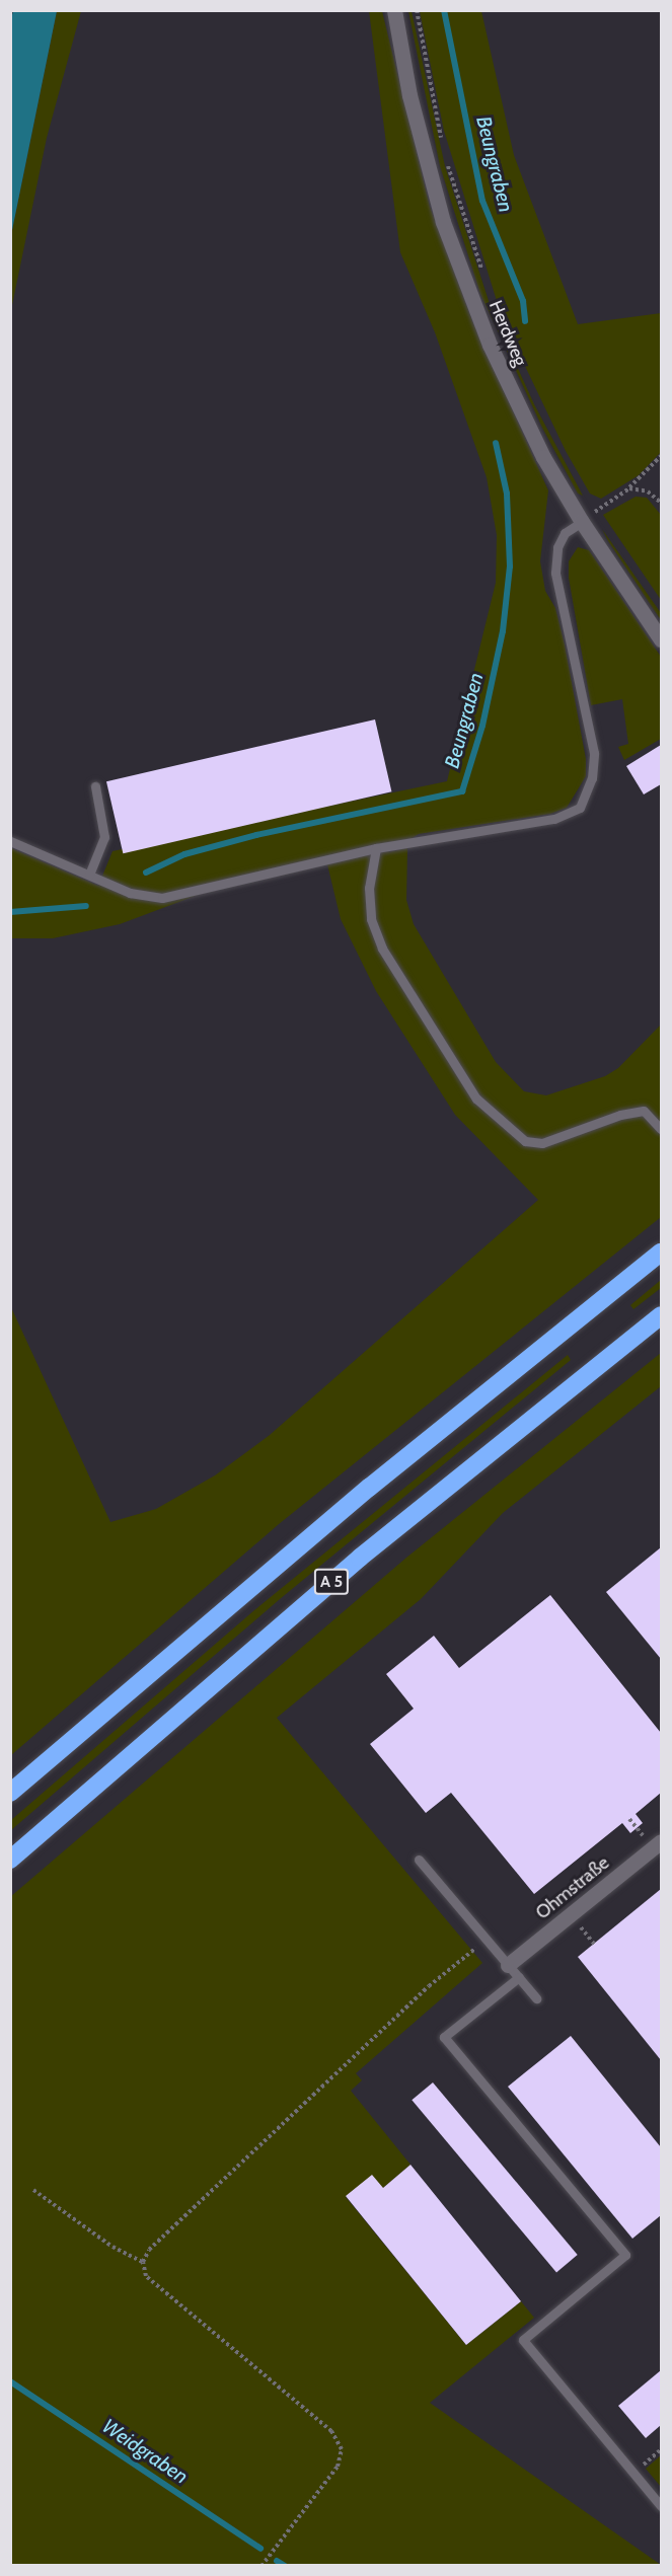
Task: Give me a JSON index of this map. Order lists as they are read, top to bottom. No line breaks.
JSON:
{"streets":{"highway":["A 5"],"main road":["Herdweg","Ohmstraße"]},"water":["Beungraben","Weidgraben"]}
